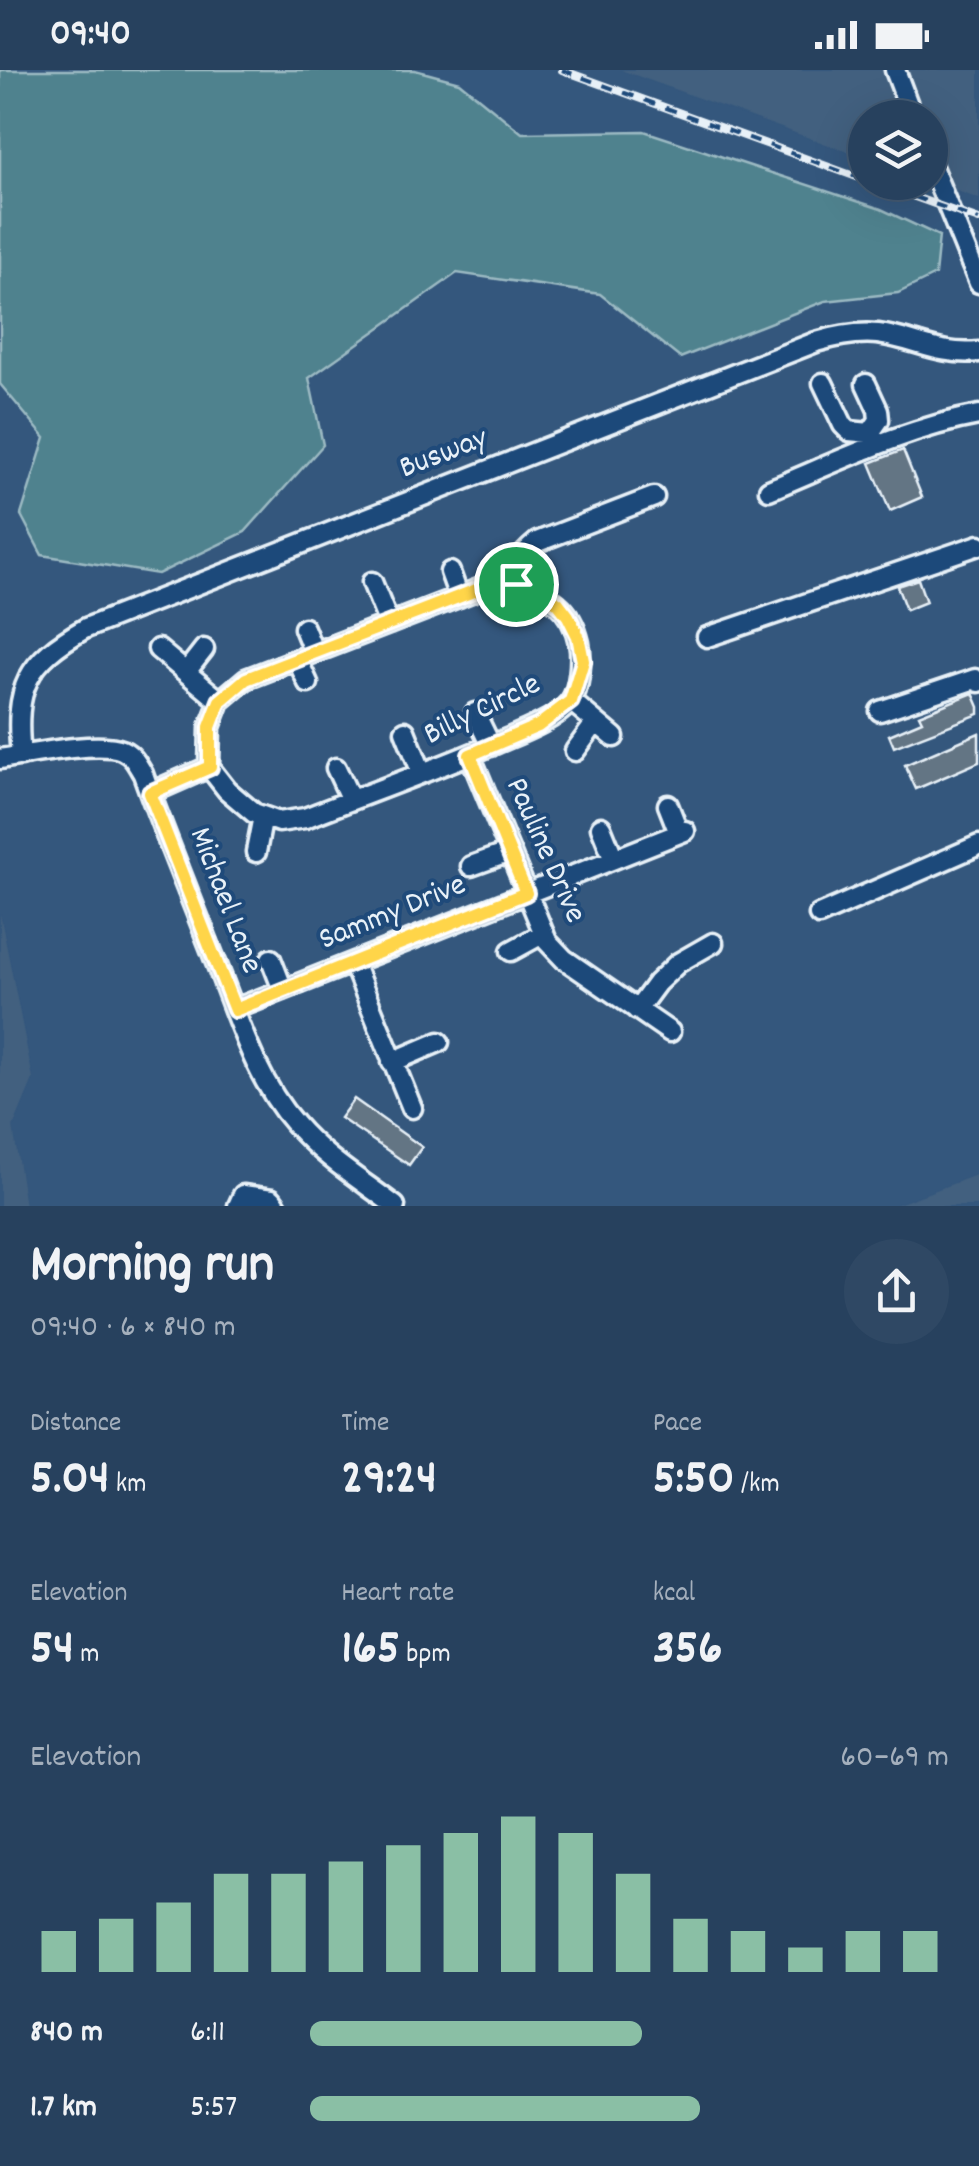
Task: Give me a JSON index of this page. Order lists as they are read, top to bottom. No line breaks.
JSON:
{"streets":{"street":["Busway","Billy Circle","Pauline Drive","Michael Lane","Sammy Drive"]},"crossings":[["Busway","Michael Lane"],["Billy Circle","Pauline Drive"],["Pauline Drive","Sammy Drive"],["Michael Lane","Sammy Drive"]],"page":{"status":"09:40","heading":["Morning run","09:40 · 6 × 840 m"],"stats":[["Distance","5.04 km"],["Time","29:24"],["Pace","5:50 /km"],["Elevation","54 m"],["Heart rate","165 bpm"],["kcal","356"]],"chart":["Elevation","60–69 m"],"list":[{"name":"840 m","note":"6:11"},{"name":"1.7 km","note":"5:57"}]}}
